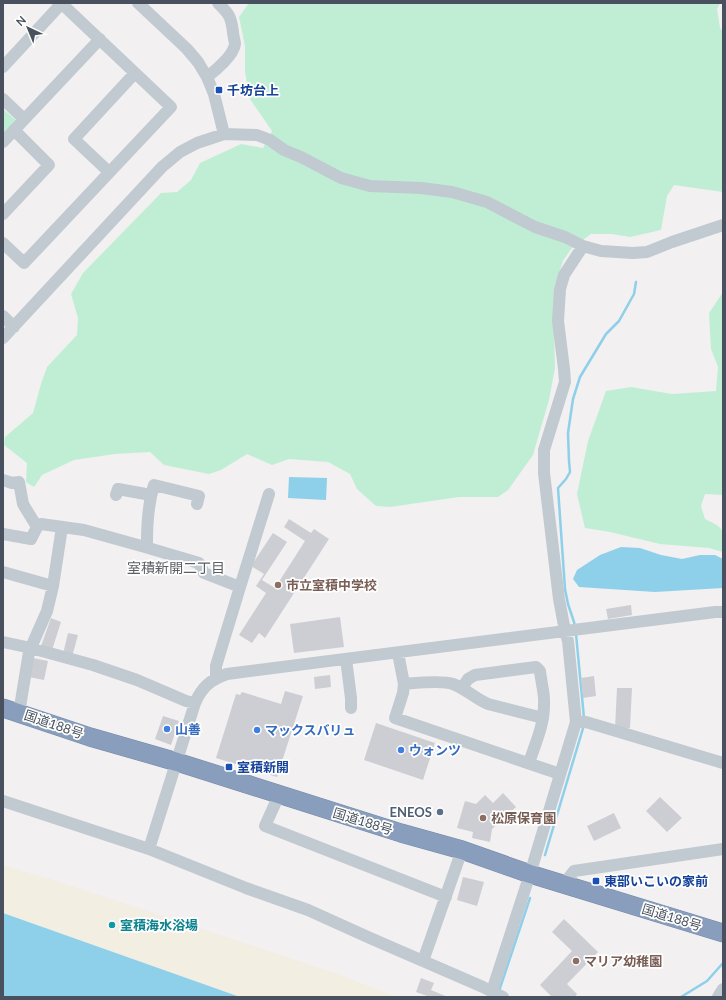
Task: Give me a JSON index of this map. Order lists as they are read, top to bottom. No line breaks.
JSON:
{"streets":{"highway":["国道188号"]},"districts":["室積新開二丁目"],"places":{"transit":["千坊台上","室積新開","東部いこいの家前"],"other":["市立室積中学校","山善","マックスバリュ","ウォンツ","ENEOS","松原保育園","室積海水浴場","マリア幼稚園"]},"north":"top left"}
